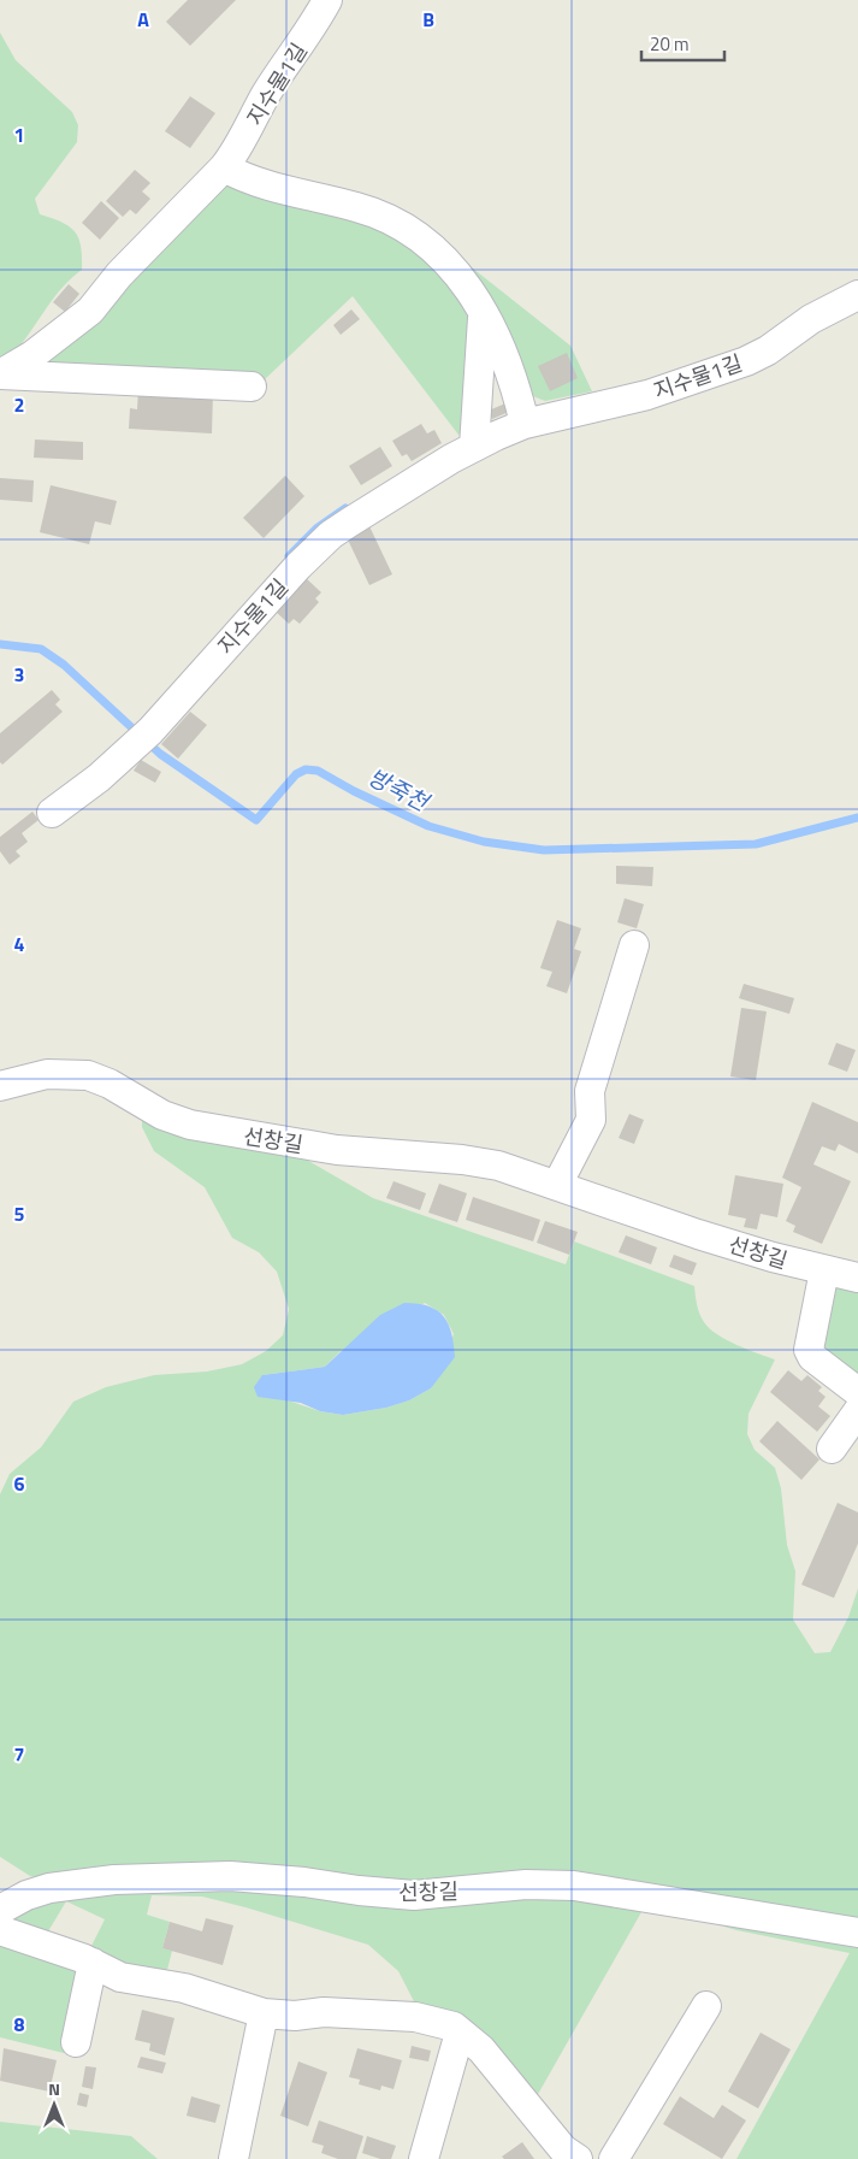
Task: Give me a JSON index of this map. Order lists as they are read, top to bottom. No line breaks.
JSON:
{"streets":{"lane":["지수물1길","선창길"]},"water":["방죽천"],"scale_bar":"20 m","north":"top","grid":{"columns":["A","B"],"rows":["1","2","3","4","5","6","7","8"]}}
